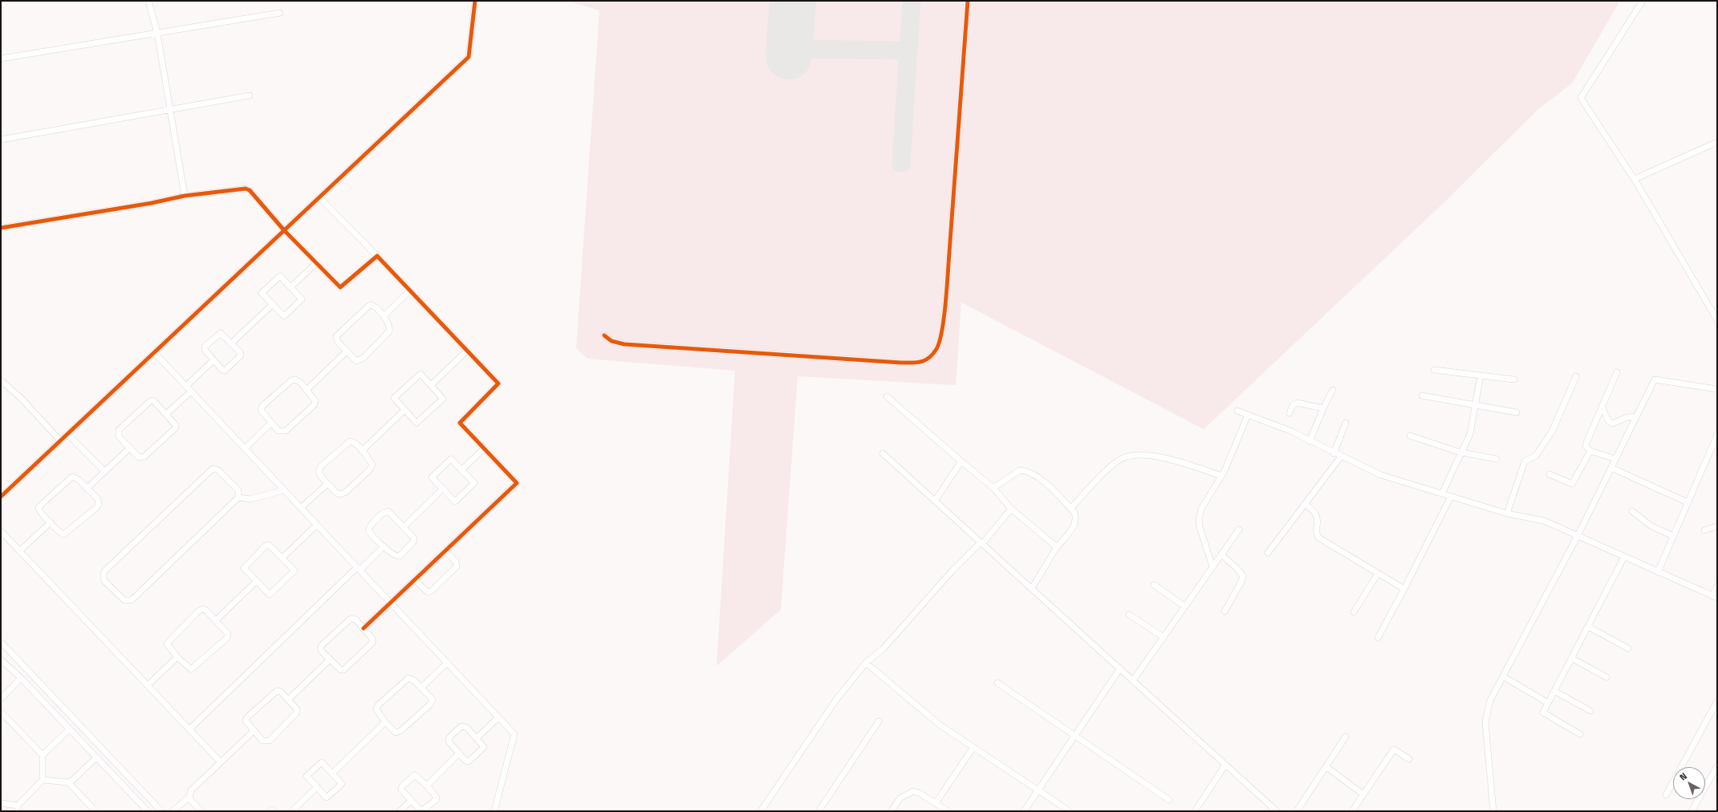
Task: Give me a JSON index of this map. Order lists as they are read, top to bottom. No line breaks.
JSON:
{"north":"top left"}
